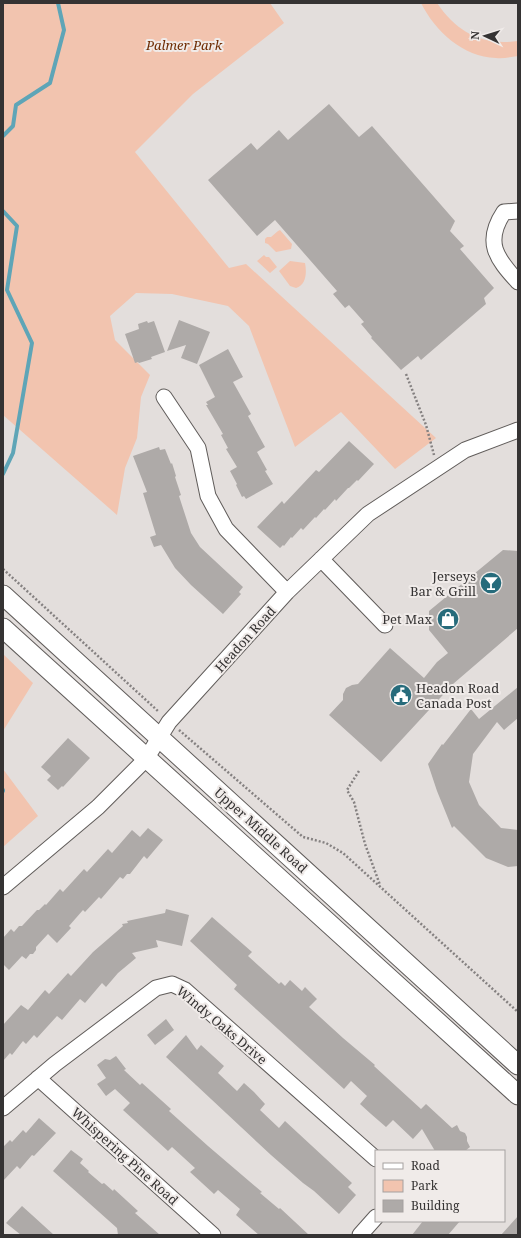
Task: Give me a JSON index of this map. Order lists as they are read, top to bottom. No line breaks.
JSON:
{"streets":{"main road":["Upper Middle Road"],"street":["Headon Road","Windy Oaks Drive","Whispering Pine Road"]},"crossings":[["Headon Road","Upper Middle Road"],["Windy Oaks Drive","Whispering Pine Road"]],"parks":["Palmer Park"],"places":{"bar":["Jerseys Bar & Grill"],"shop":["Pet Max"],"public building":["Headon Road Canada Post"]},"legend":["Road","Park","Building"],"north":"left"}
